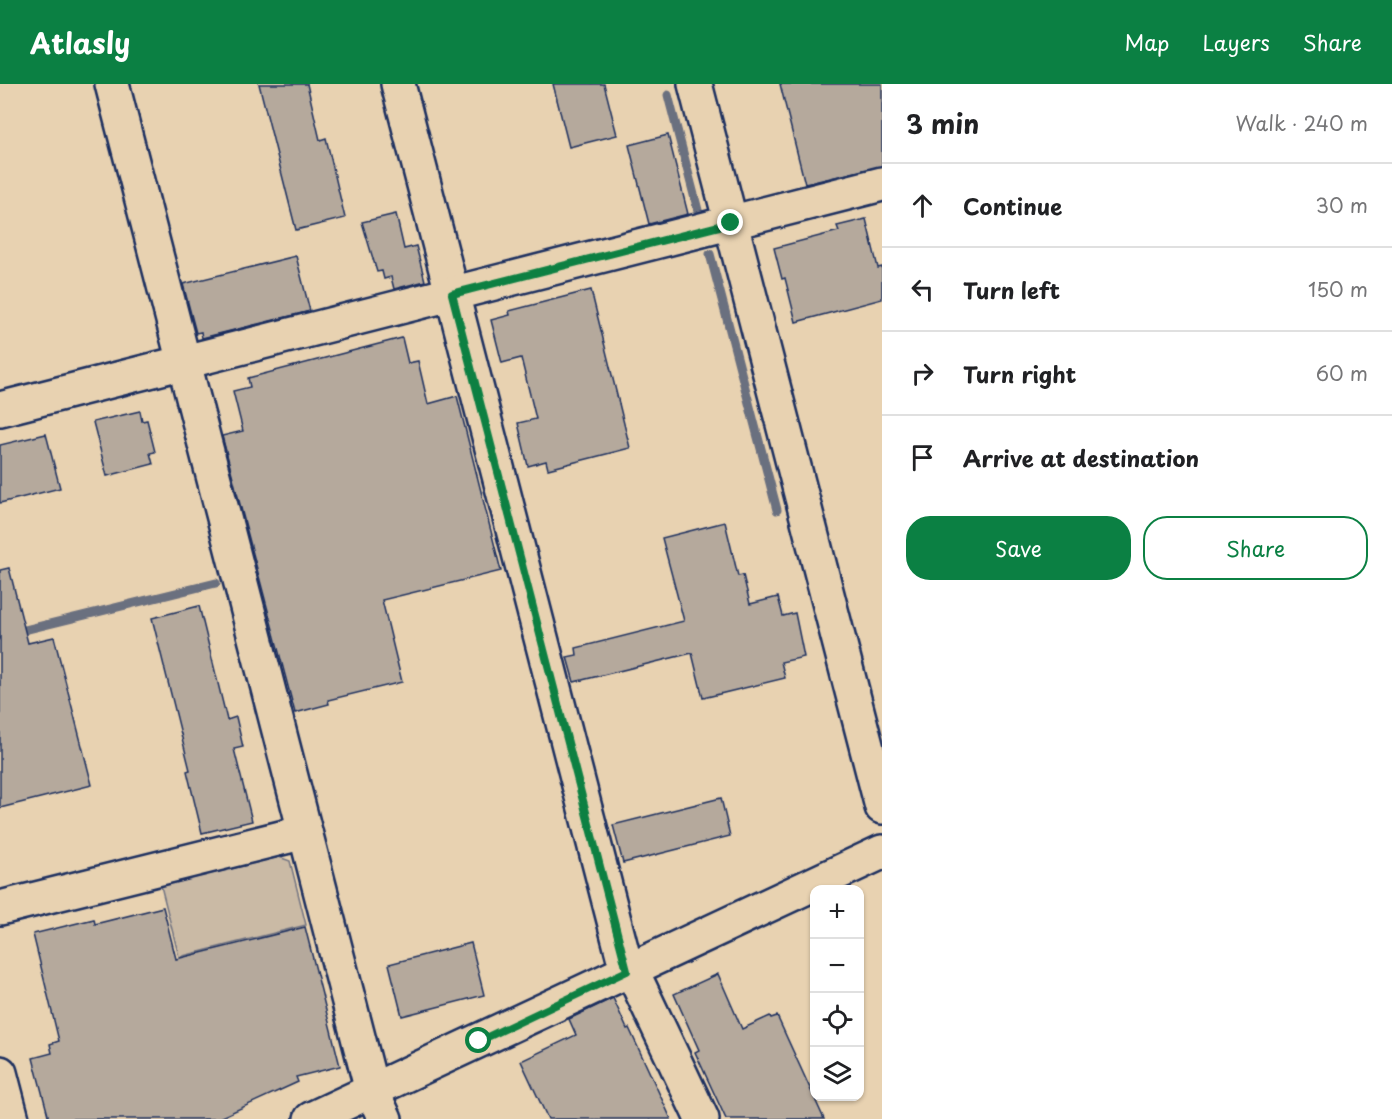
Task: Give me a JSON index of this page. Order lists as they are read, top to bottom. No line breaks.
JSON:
{"page":{"header":"Atlasly","nav":["Map","Layers","Share"],"heading":["3 min","Walk · 240 m"],"list":[["Continue","30 m"],["Turn left","150 m"],["Turn right","60 m"],"Arrive at destination"],"buttons":["Save","Share"],"map_buttons":["+","−"]}}
